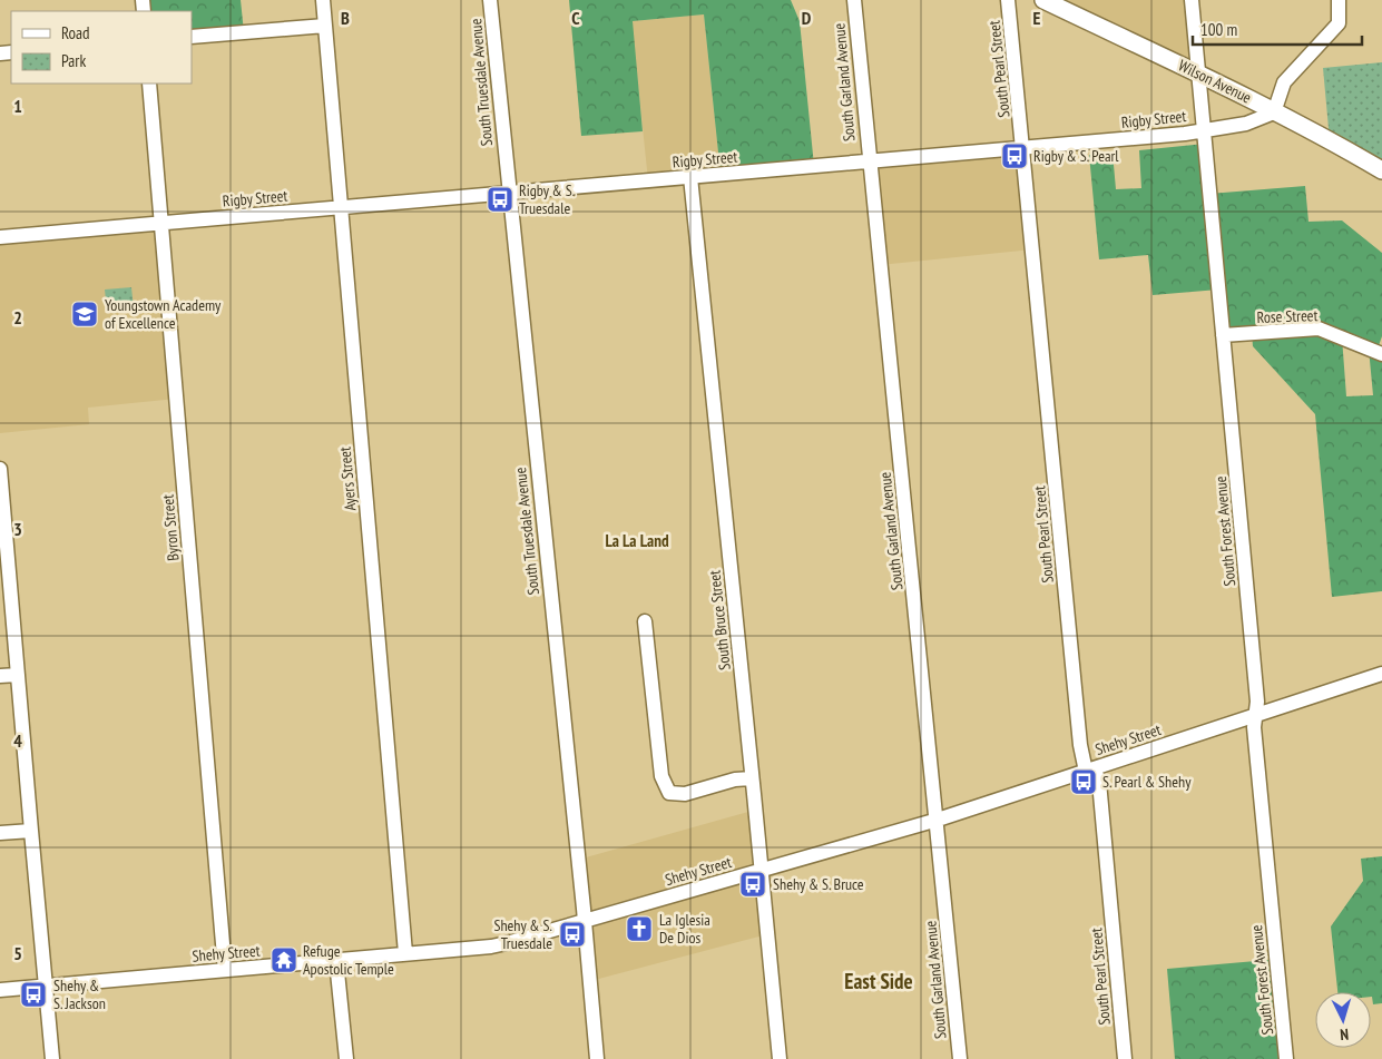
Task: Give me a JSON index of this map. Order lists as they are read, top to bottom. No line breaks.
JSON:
{"streets":{"main road":["Wilson Avenue"],"street":["South Pearl Street","South Truesdale Avenue","South Garland Avenue","Rigby Street","Rose Street","Ayers Street","Byron Street","South Forest Avenue","South Bruce Street","Shehy Street"]},"crossings":[["South Pearl Street","Rigby Street"],["South Pearl Street","Shehy Street"],["Wilson Avenue","Rigby Street"],["Wilson Avenue","South Forest Avenue"],["South Truesdale Avenue","Rigby Street"],["South Truesdale Avenue","Shehy Street"],["South Garland Avenue","Rigby Street"],["South Garland Avenue","Shehy Street"],["Rigby Street","Ayers Street"],["Rigby Street","Byron Street"],["Rigby Street","South Forest Avenue"],["Rigby Street","South Bruce Street"],["Rose Street","South Forest Avenue"],["Ayers Street","Shehy Street"],["Byron Street","Shehy Street"],["South Forest Avenue","Shehy Street"],["South Bruce Street","Shehy Street"]],"districts":["La La Land","East Side"],"places":{"bus stop":["Rigby & S. Pearl","Rigby & S. Truesdale","S. Pearl & Shehy","Shehy & S. Bruce","Shehy & S. Truesdale","Shehy & S. Jackson"],"school or university":["Youngstown Academy of Excellence"],"church":["La Iglesia De Dios"],"temple":["Refuge Apostolic Temple"]},"legend":["Road","Park"],"scale_bar":"100 m","north":"bottom","grid":{"columns":["B","C","D","E"],"rows":["1","2","3","4","5"]}}
